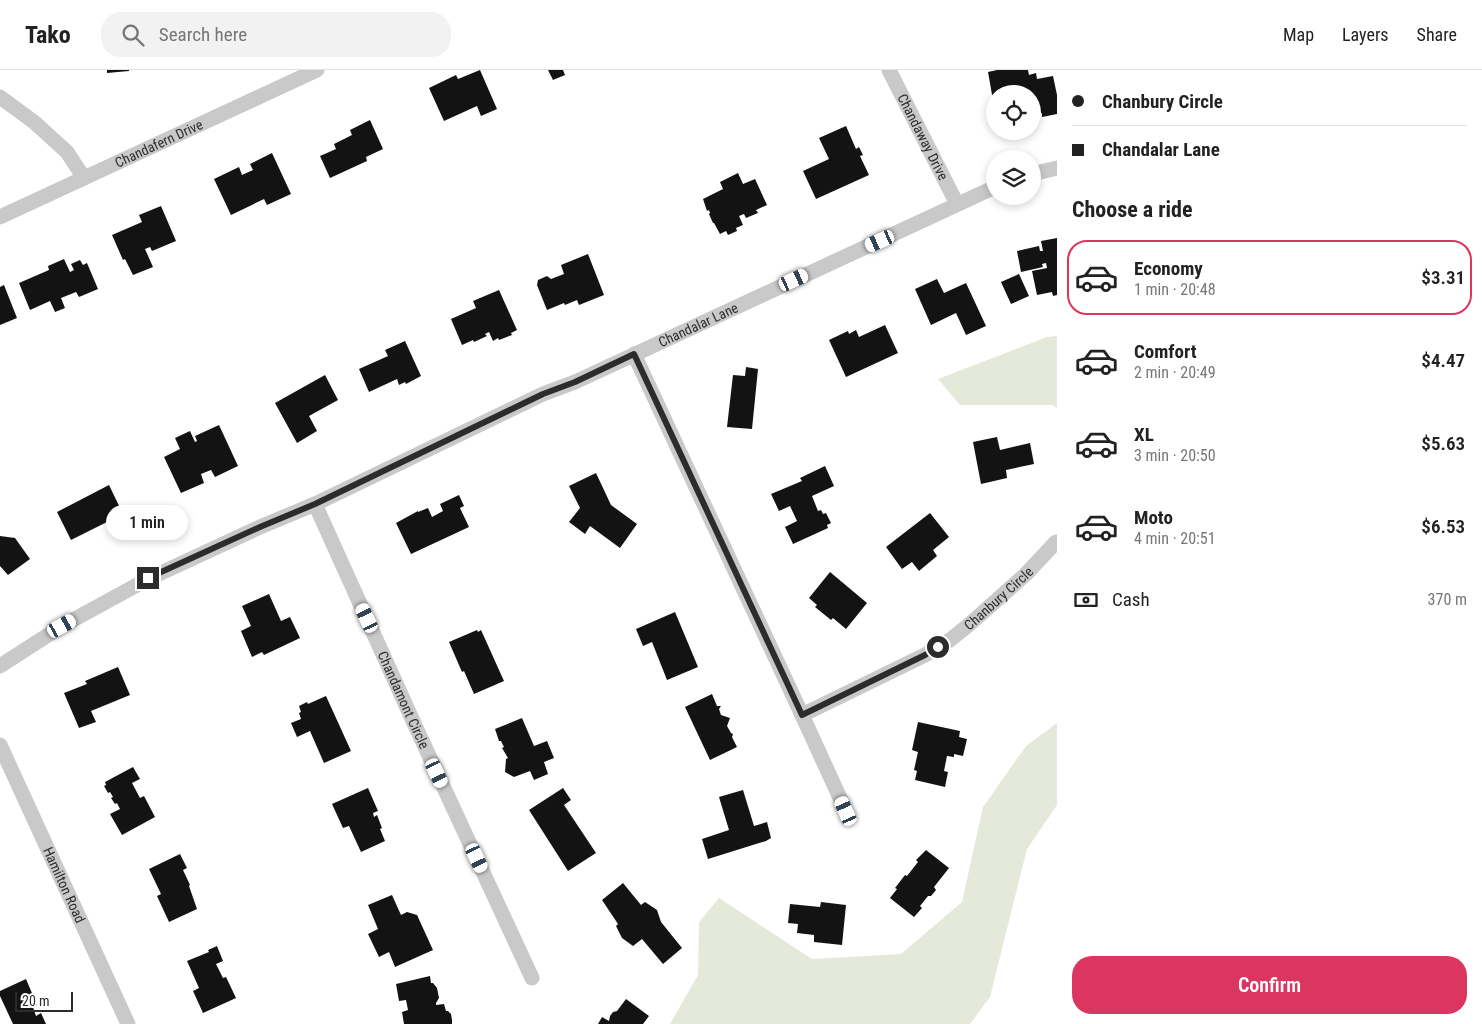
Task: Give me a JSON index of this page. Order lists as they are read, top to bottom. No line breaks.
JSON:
{"streets":{"street":["Chandaway Drive","Chandafern Drive","Chandalar Lane","Chanbury Circle","Chandamont Circle","Hamilton Road"]},"crossings":[["Chandaway Drive","Chandalar Lane"],["Chandalar Lane","Chandamont Circle"]],"scale_bar":"20 m","page":{"header":"Tako","search":"Search here","nav":["Map","Layers","Share"],"banner":["Chanbury Circle","Chandalar Lane"],"heading":"Choose a ride","list":[{"name":"Economy","note":"1 min · 20:48","value":"$3.31"},{"name":"Comfort","note":"2 min · 20:49","value":"$4.47"},{"name":"XL","note":"3 min · 20:50","value":"$5.63"},{"name":"Moto","note":"4 min · 20:51","value":"$6.53"}],"bubble":"1 min","pay":["Cash","370 m"],"buttons":"Confirm","scale":"20 m"}}
